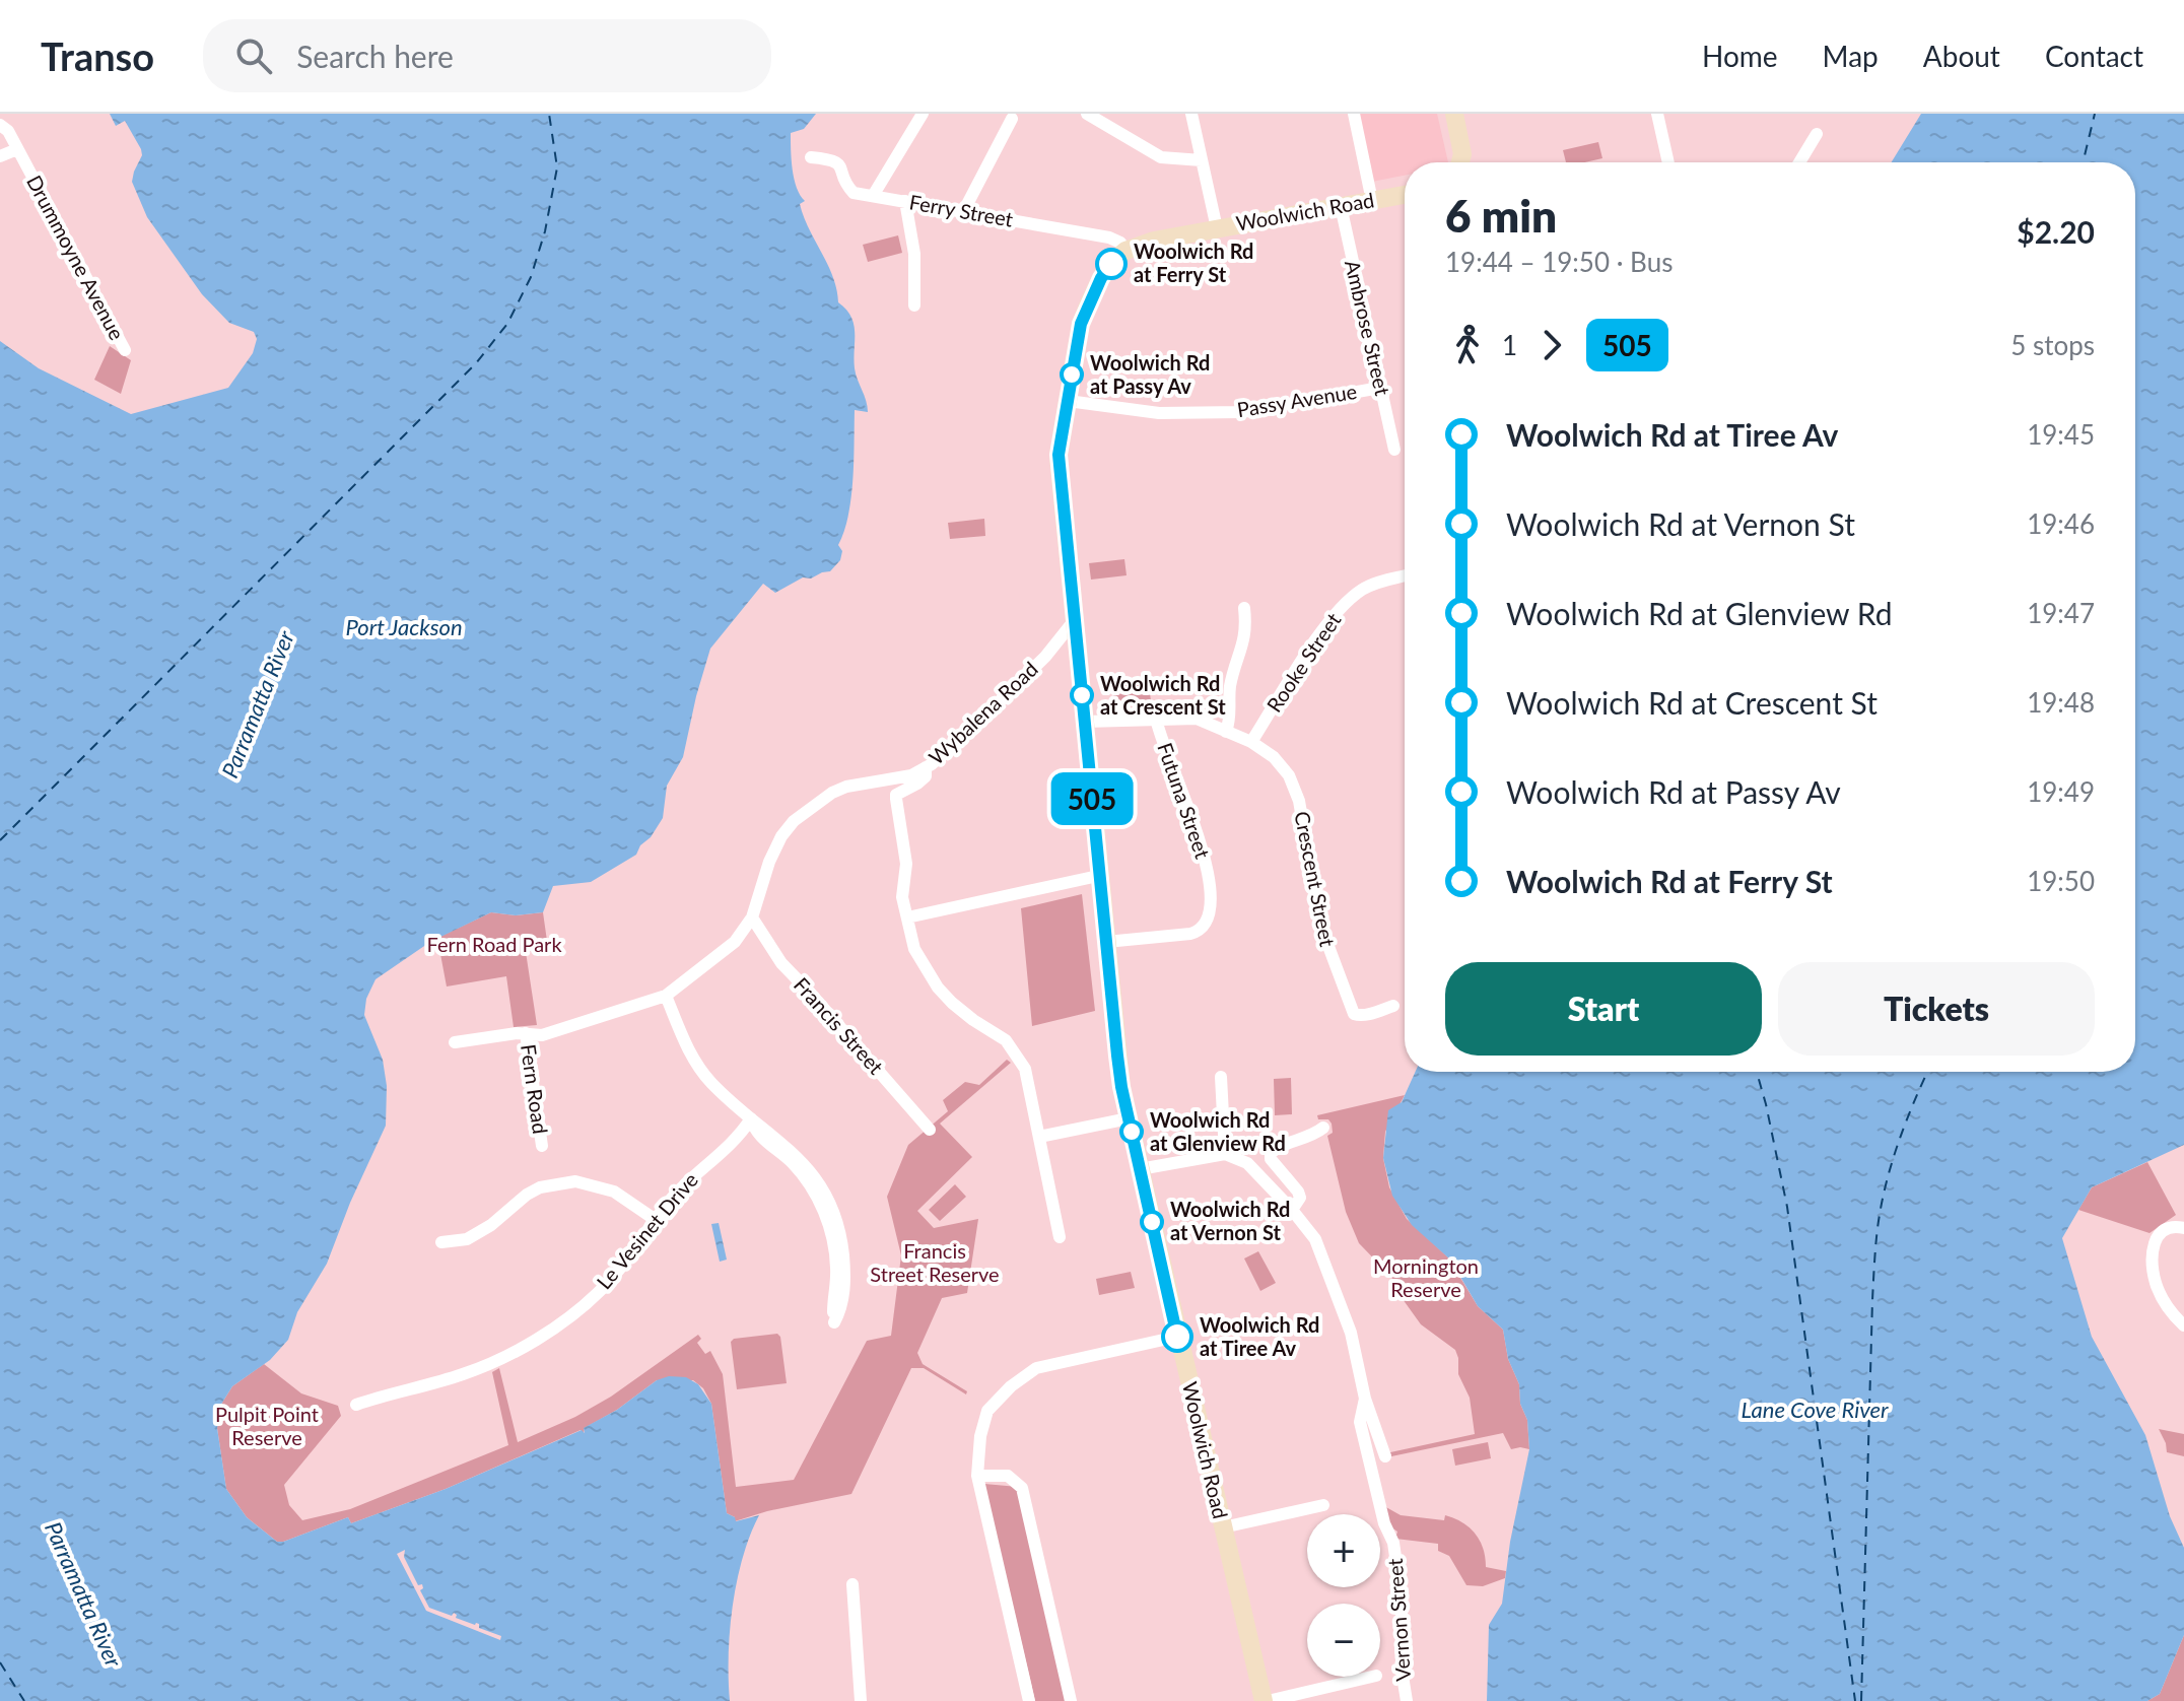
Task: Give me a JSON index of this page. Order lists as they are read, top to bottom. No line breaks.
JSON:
{"streets":{"street":["Ferry Street","Woolwich Road","Drummoyne Avenue","Ambrose Street","Passy Avenue","Rooke Street","Wybalena Road","Futuna Street","Crescent Street","Francis Street","Fern Road","Le Vesinet Drive","Vernon Street"]},"crossings":[["Ferry Street","Woolwich Road"],["Woolwich Road","Ambrose Street"],["Woolwich Road","Passy Avenue"],["Woolwich Road","Wybalena Road"],["Woolwich Road","Futuna Street"],["Woolwich Road","Crescent Street"],["Ambrose Street","Passy Avenue"],["Rooke Street","Crescent Street"],["Wybalena Road","Francis Street"],["Wybalena Road","Fern Road"],["Futuna Street","Crescent Street"]],"water":["Port Jackson","Parramatta River","Lane Cove River"],"parks":["Fern Road Park","Francis Street Reserve","Mornington Reserve","Pulpit Point Reserve"],"places":["Woolwich Rd at Ferry St","Woolwich Rd at Passy Av","Woolwich Rd at Crescent St","Woolwich Rd at Glenview Rd","Woolwich Rd at Vernon St","Woolwich Rd at Tiree Av"],"lines":["bus line 505"],"page":{"header":"Transo","search":"Search here","nav":["Home","Map","About","Contact"],"on_map":"505","heading":["6 min","19:44 – 19:50 · Bus","$2.20"],"legs":["1","505","5 stops"],"list":[{"name":"Woolwich Rd at Tiree Av","value":"19:45"},{"name":"Woolwich Rd at Vernon St","value":"19:46"},{"name":"Woolwich Rd at Glenview Rd","value":"19:47"},{"name":"Woolwich Rd at Crescent St","value":"19:48"},{"name":"Woolwich Rd at Passy Av","value":"19:49"},{"name":"Woolwich Rd at Ferry St","value":"19:50"}],"buttons":["Start","Tickets"],"map_buttons":["+","−"]}}
